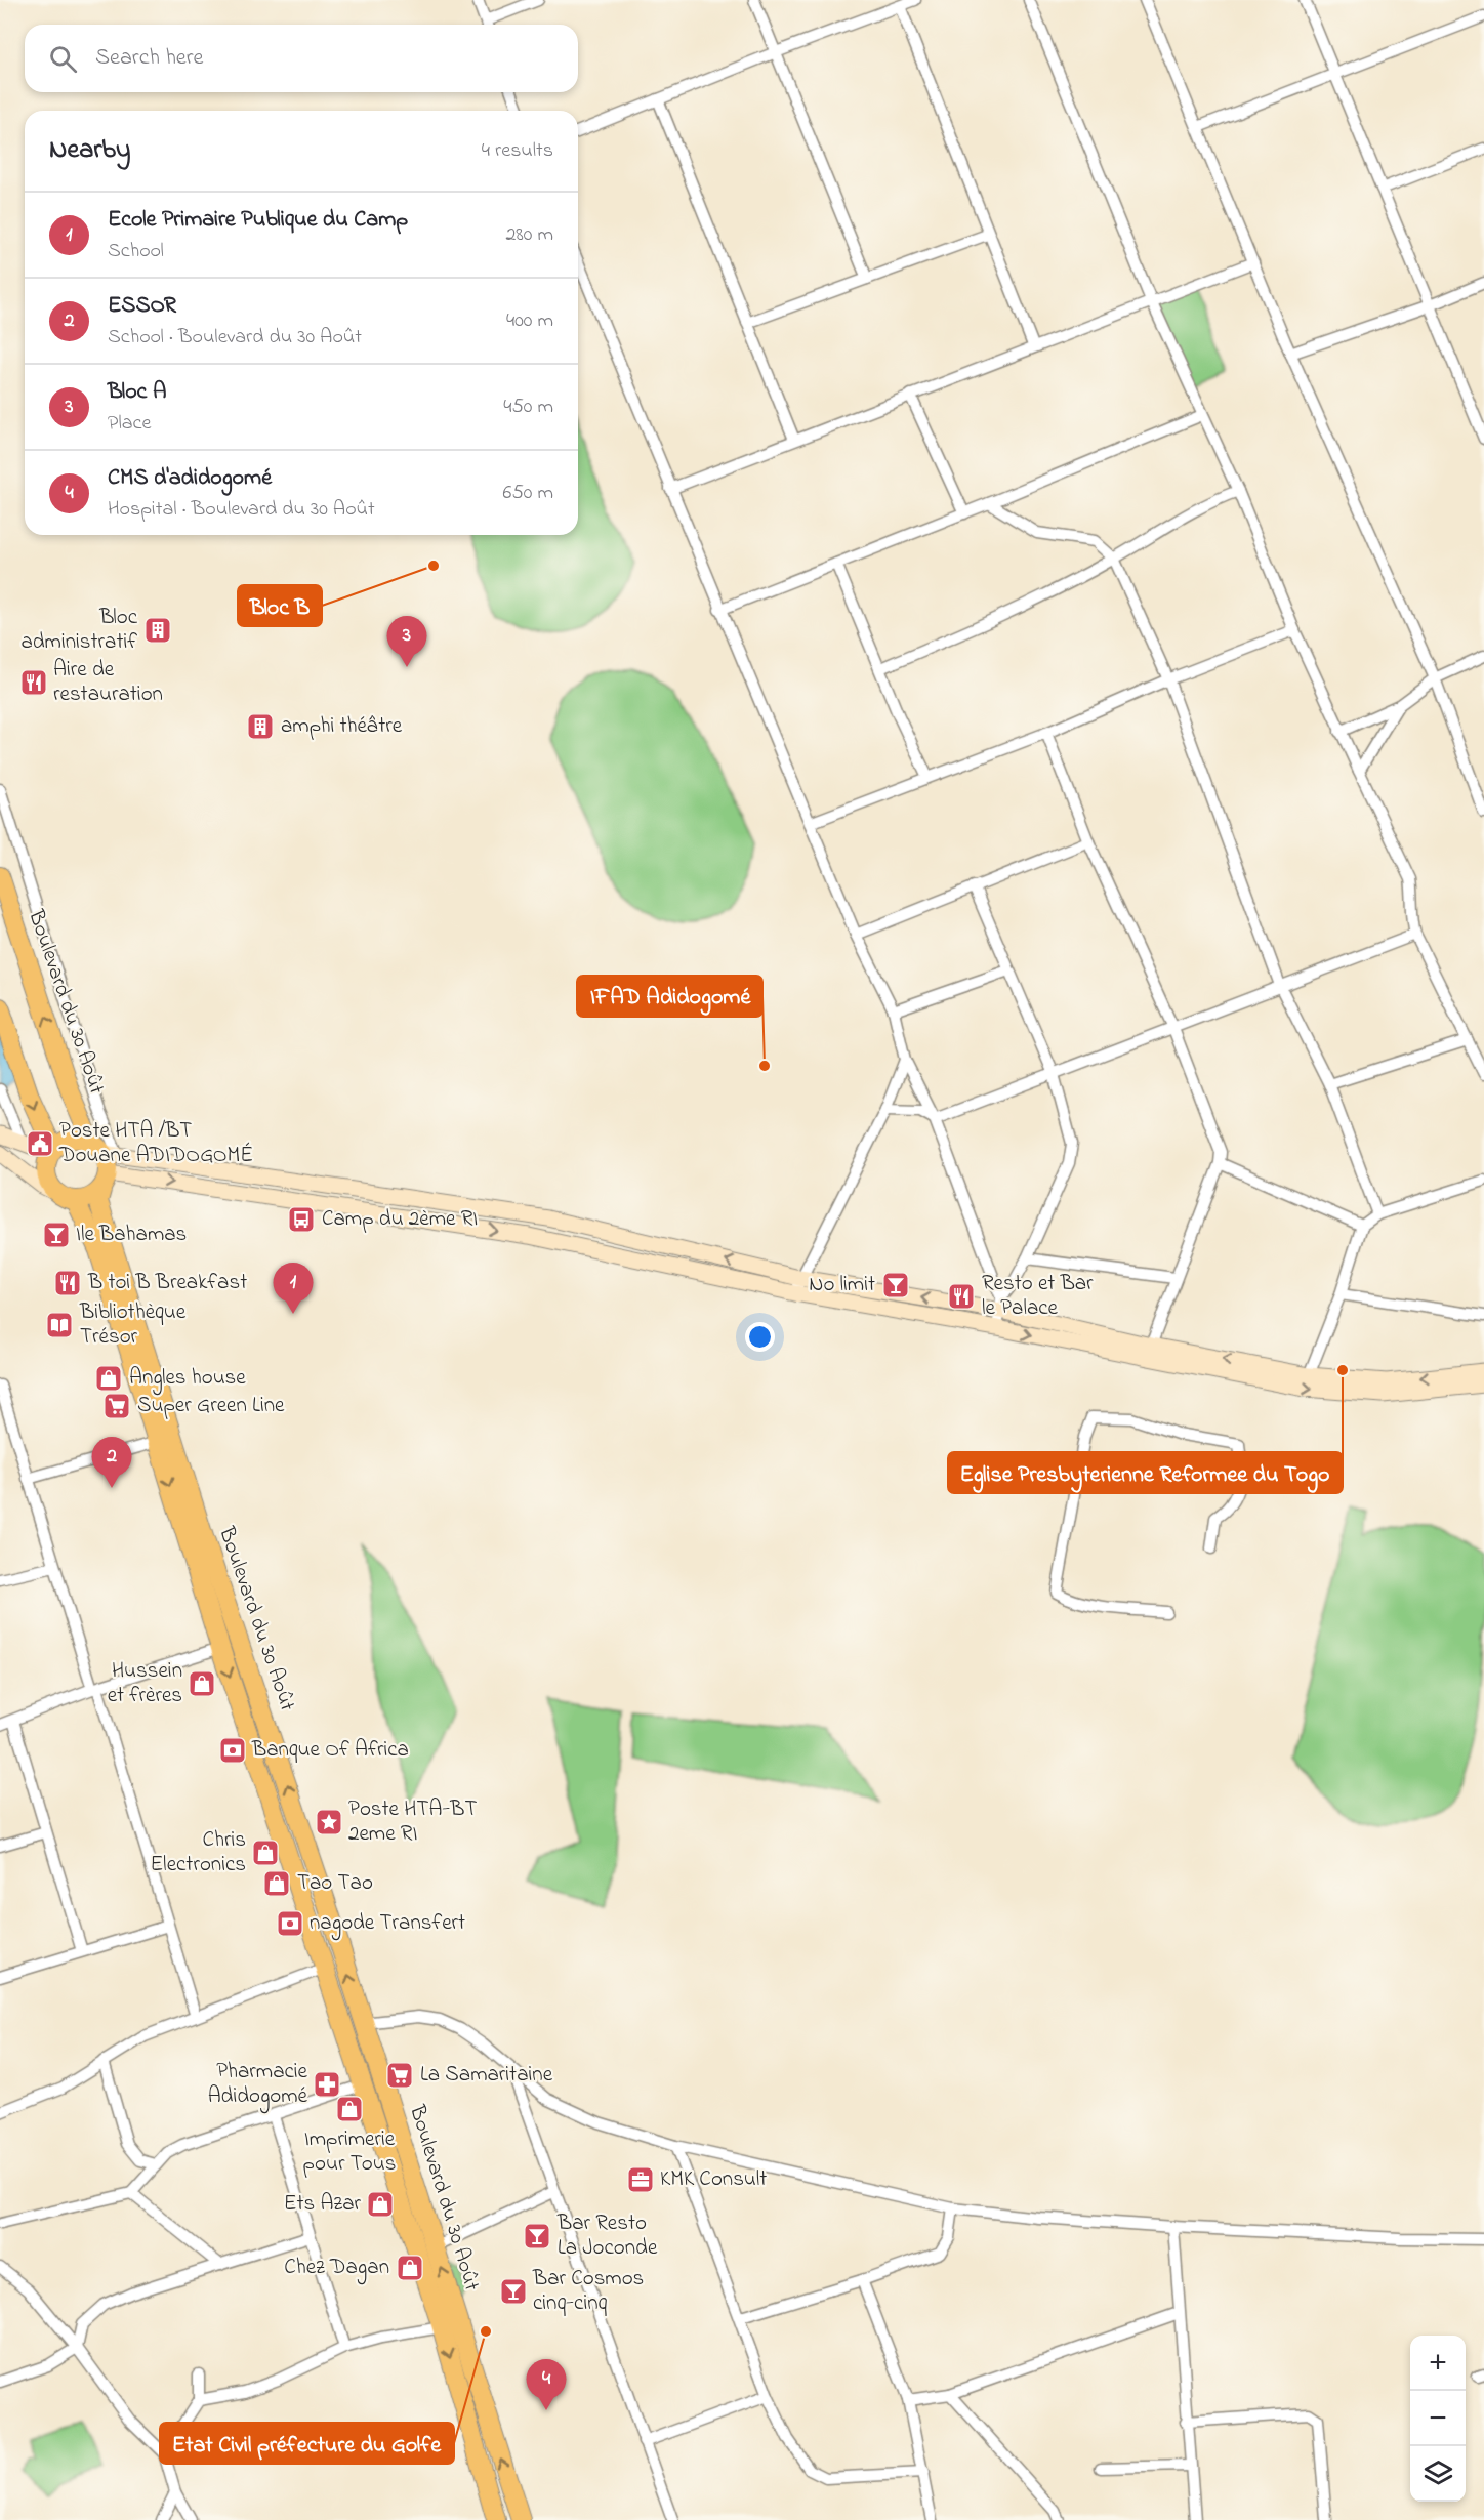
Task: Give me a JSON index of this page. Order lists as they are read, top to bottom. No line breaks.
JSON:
{"streets":{"highway":["Boulevard du 30 Août"]},"places":{"other":["Bloc B","IFAD Adidogomé","Eglise Presbyterienne Reformee du Togo","Etat Civil préfecture du Golfe"],"building":["Bloc administratif","amphi théâtre"],"restaurant":["Aire de restauration","B toi B Breakfast","Resto et Bar le Palace"],"public building":["Poste HTA /BT Douane ADIDOGOMÉ"],"bus stop":["Camp du 2ème RI"],"bar":["Ile Bahamas","No limit","Bar Resto La Joconde","Bar Cosmos cinq-cinq"],"library":["Bibliothèque Trésor"],"shop":["Angles house","Hussein et frères","Chris Electronics","Tao Tao","Imprimerie pour Tous","Ets Azar","Chez Dagan"],"supermarket":["Super Green Line","La Samaritaine"],"bank":["Banque Of Africa","nagode Transfert"],"place":["Poste HTA-BT 2eme RI"],"pharmacy":["Pharmacie Adidogomé"],"office":["KMK Consult"]},"page":{"search":"Search here","heading":["Nearby","4 results"],"list":[{"mark":"1","name":"Ecole Primaire Publique du Camp","note":"School","value":"280 m"},{"mark":"2","name":"ESSOR","note":"School · Boulevard du 30 Août","value":"400 m"},{"mark":"3","name":"Bloc A","note":"Place","value":"450 m"},{"mark":"4","name":"CMS d'adidogomé","note":"Hospital · Boulevard du 30 Août","value":"650 m"}],"pins":["3","1","2","4"],"map_buttons":["+","−"]}}
